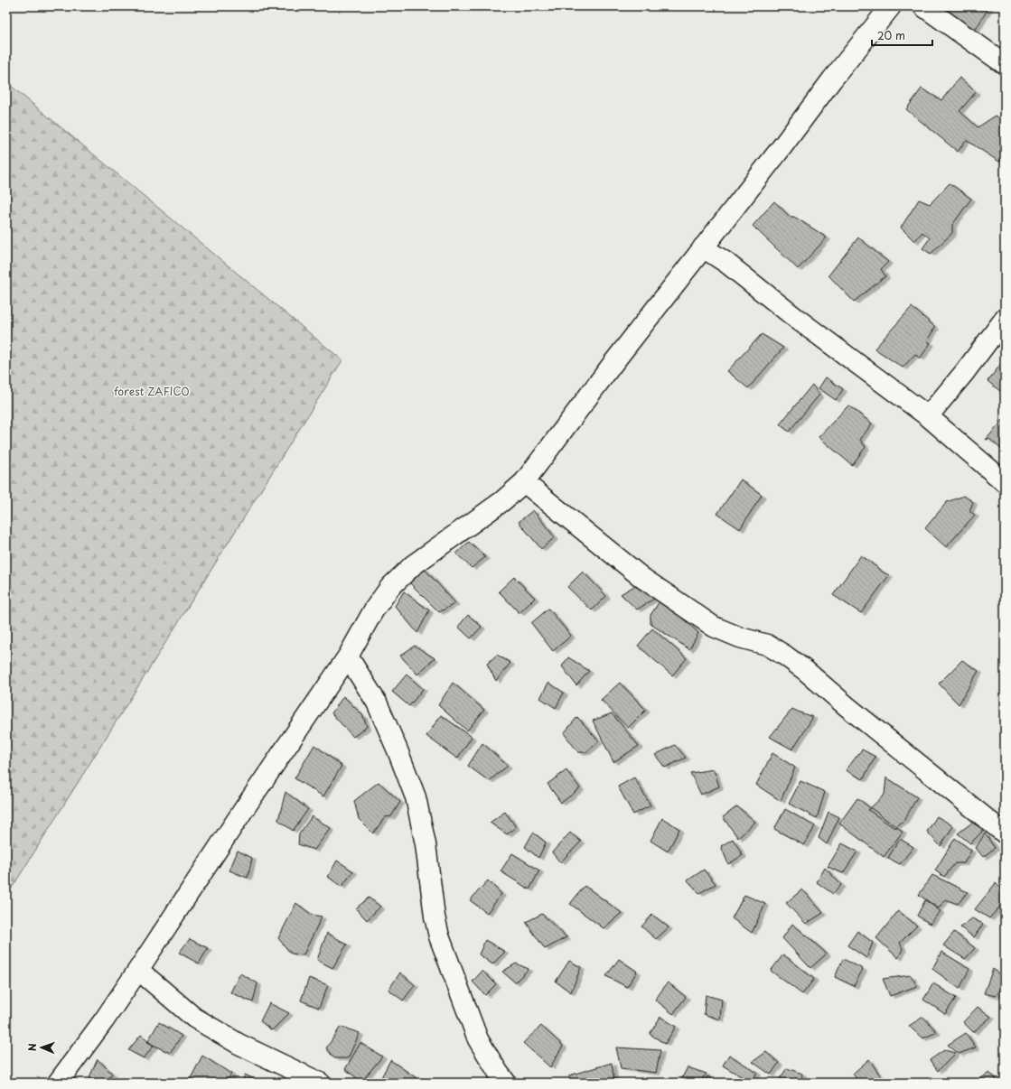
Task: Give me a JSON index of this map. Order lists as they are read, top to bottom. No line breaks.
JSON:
{"parks":["forest ZAFICO"],"scale_bar":"20 m","north":"left"}
